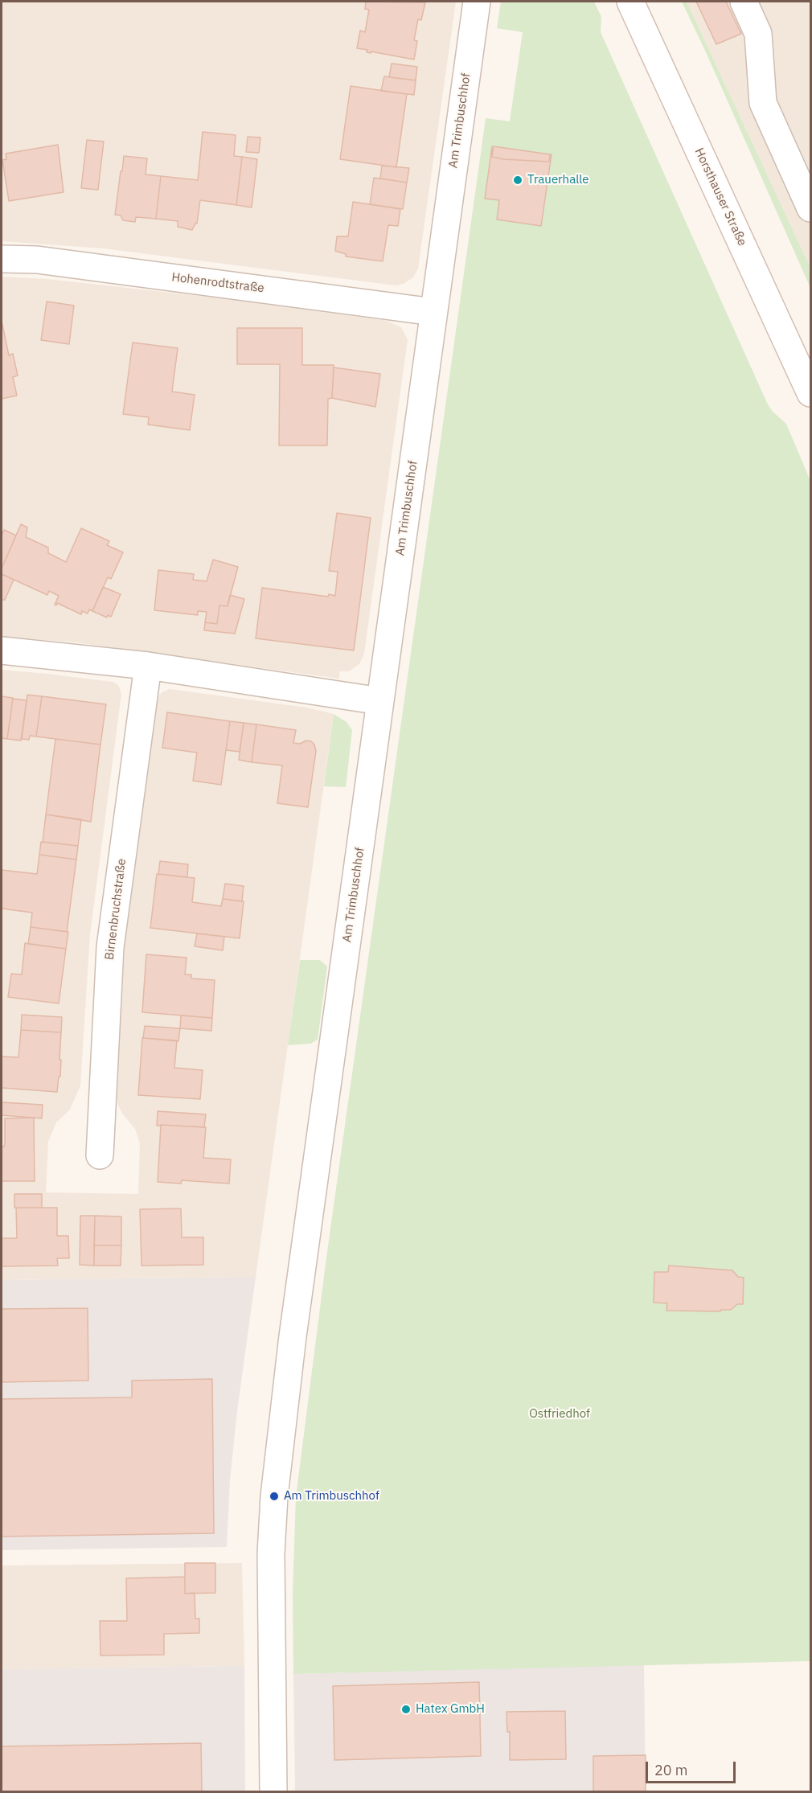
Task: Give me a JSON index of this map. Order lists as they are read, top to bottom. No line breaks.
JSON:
{"streets":{"street":["Am Trimbuschhof","Horsthauser Straße","Hohenrodtstraße","Birnenbruchstraße"]},"crossings":[["Am Trimbuschhof","Hohenrodtstraße"]],"parks":["Ostfriedhof"],"places":["Trauerhalle","Am Trimbuschhof","Hatex GmbH"],"scale_bar":"20 m"}
